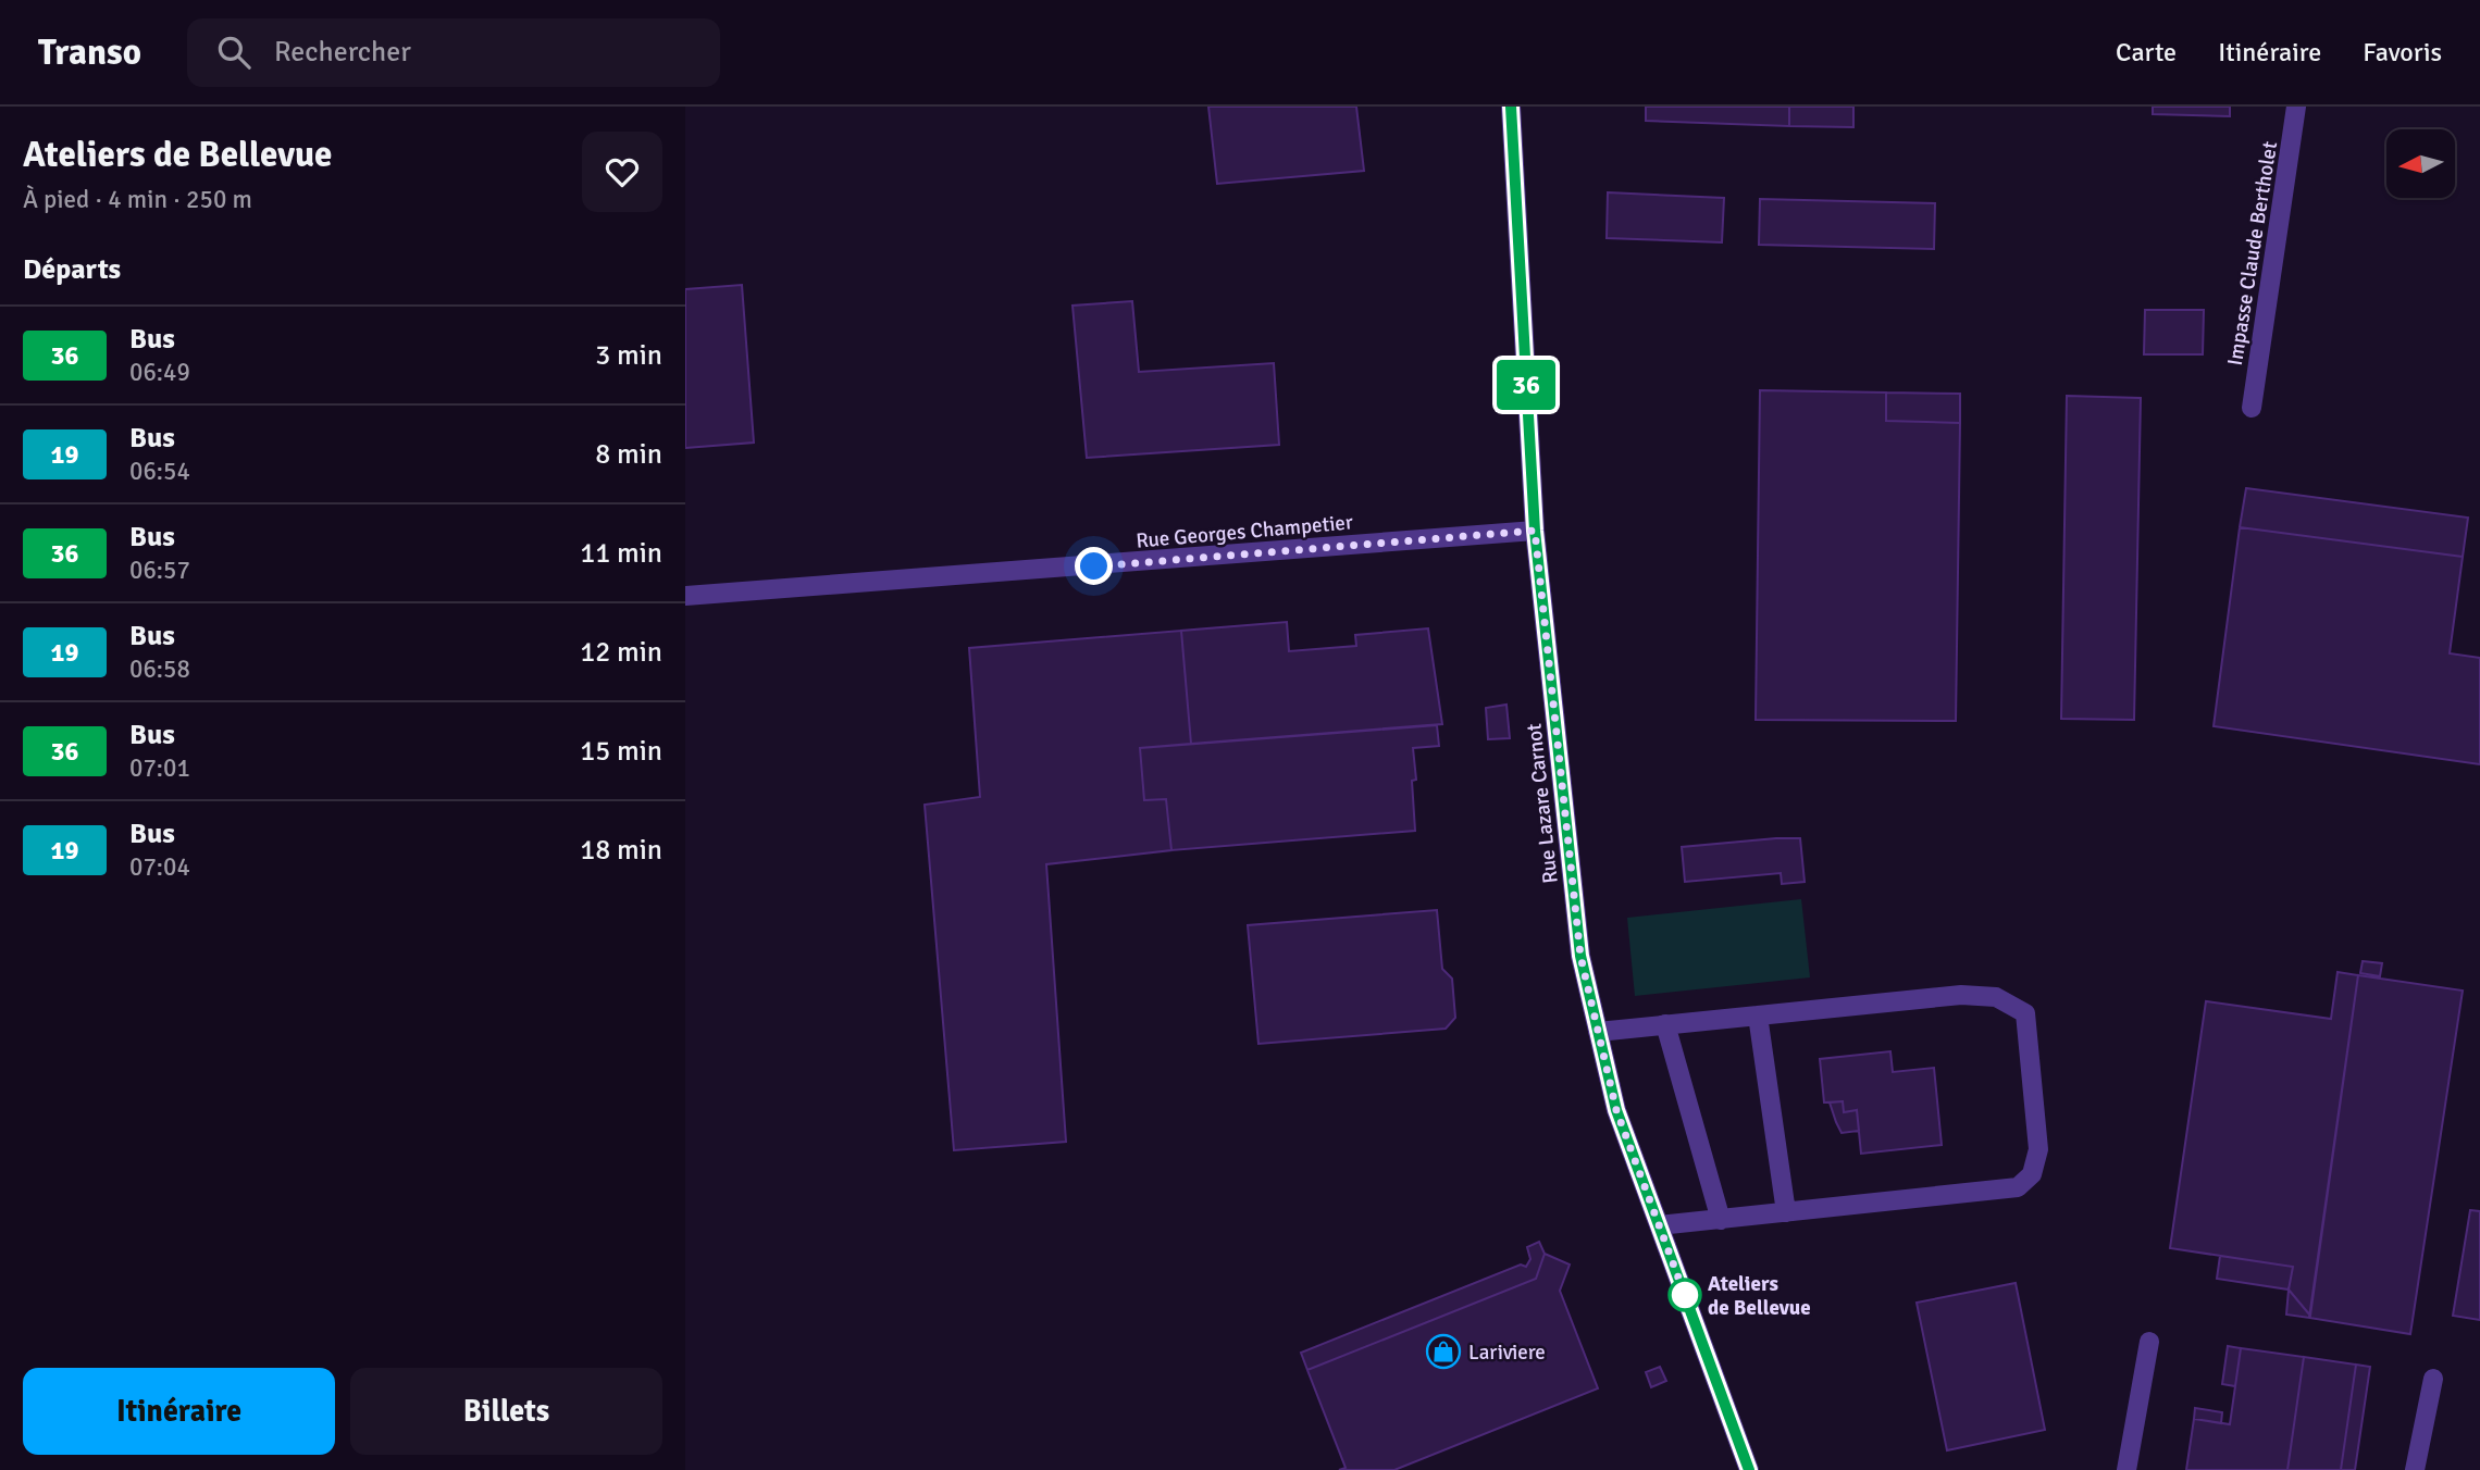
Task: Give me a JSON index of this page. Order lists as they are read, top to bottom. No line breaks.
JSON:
{"streets":{"street":["Impasse Claude Bertholet","Rue Georges Champetier","Rue Lazare Carnot"]},"crossings":[["Rue Georges Champetier","Rue Lazare Carnot"]],"places":{"other":["Ateliers de Bellevue"],"shop":["Lariviere"]},"lines":["bus line 36"],"north":"left","page":{"header":"Transo","search":"Rechercher","nav":["Carte","Itinéraire","Favoris"],"heading":[["Ateliers de Bellevue","À pied · 4 min · 250 m"],"Départs"],"on_map":"36","list":[{"mark":"36","name":"Bus","note":"06:49","value":"3 min"},{"mark":"19","name":"Bus","note":"06:54","value":"8 min"},{"mark":"36","name":"Bus","note":"06:57","value":"11 min"},{"mark":"19","name":"Bus","note":"06:58","value":"12 min"},{"mark":"36","name":"Bus","note":"07:01","value":"15 min"},{"mark":"19","name":"Bus","note":"07:04","value":"18 min"}],"buttons":["Itinéraire","Billets"]}}
